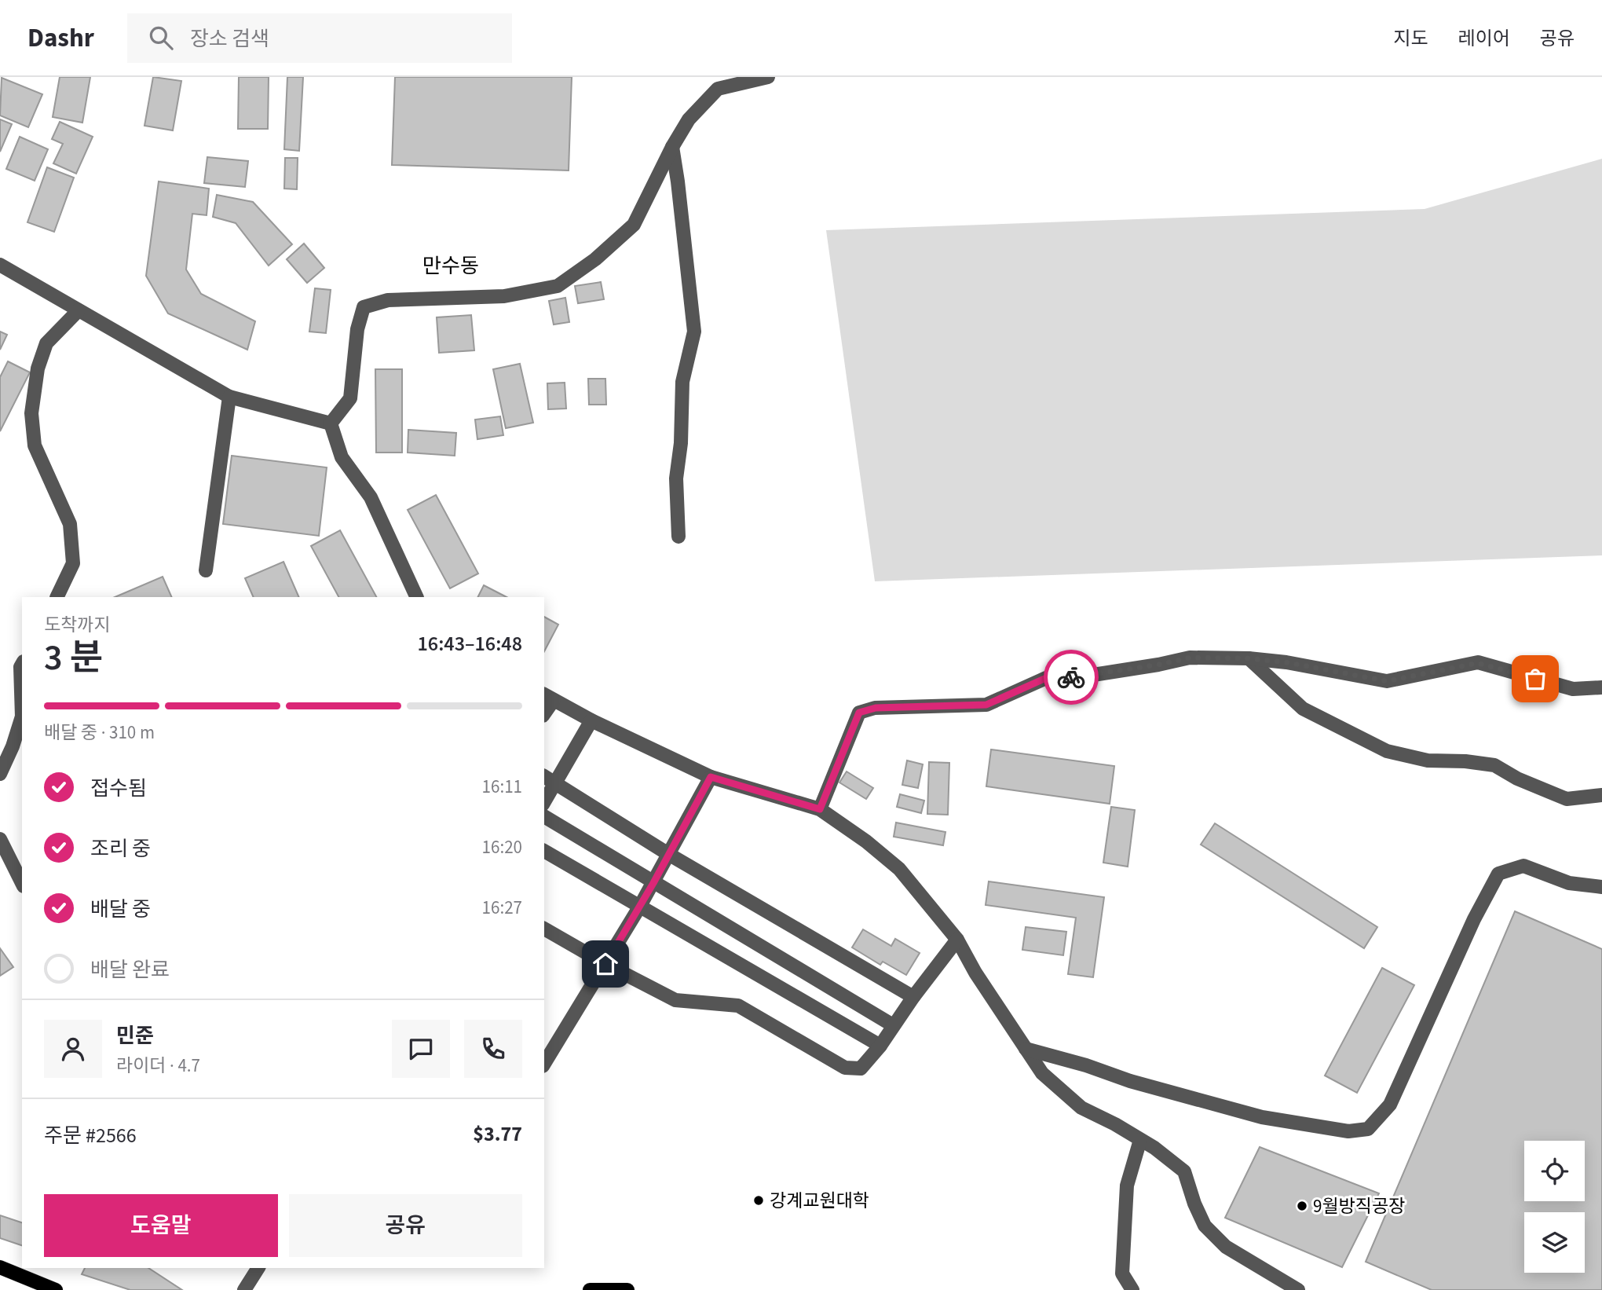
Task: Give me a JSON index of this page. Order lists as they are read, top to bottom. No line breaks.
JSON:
{"districts":["만수동"],"places":["강계교원대학","9월방직공장"],"page":{"header":"Dashr","search":"장소 검색","nav":["지도","레이어","공유"],"heading":["3 분","도착까지","16:43–16:48"],"panel":["민준","라이더 · 4.7","주문 #2566","$3.77"],"bar":"배달 중 · 310 m","list":[["접수됨","16:11"],["조리 중","16:20"],["배달 중","16:27"],"배달 완료"],"buttons":["도움말","공유"]}}
